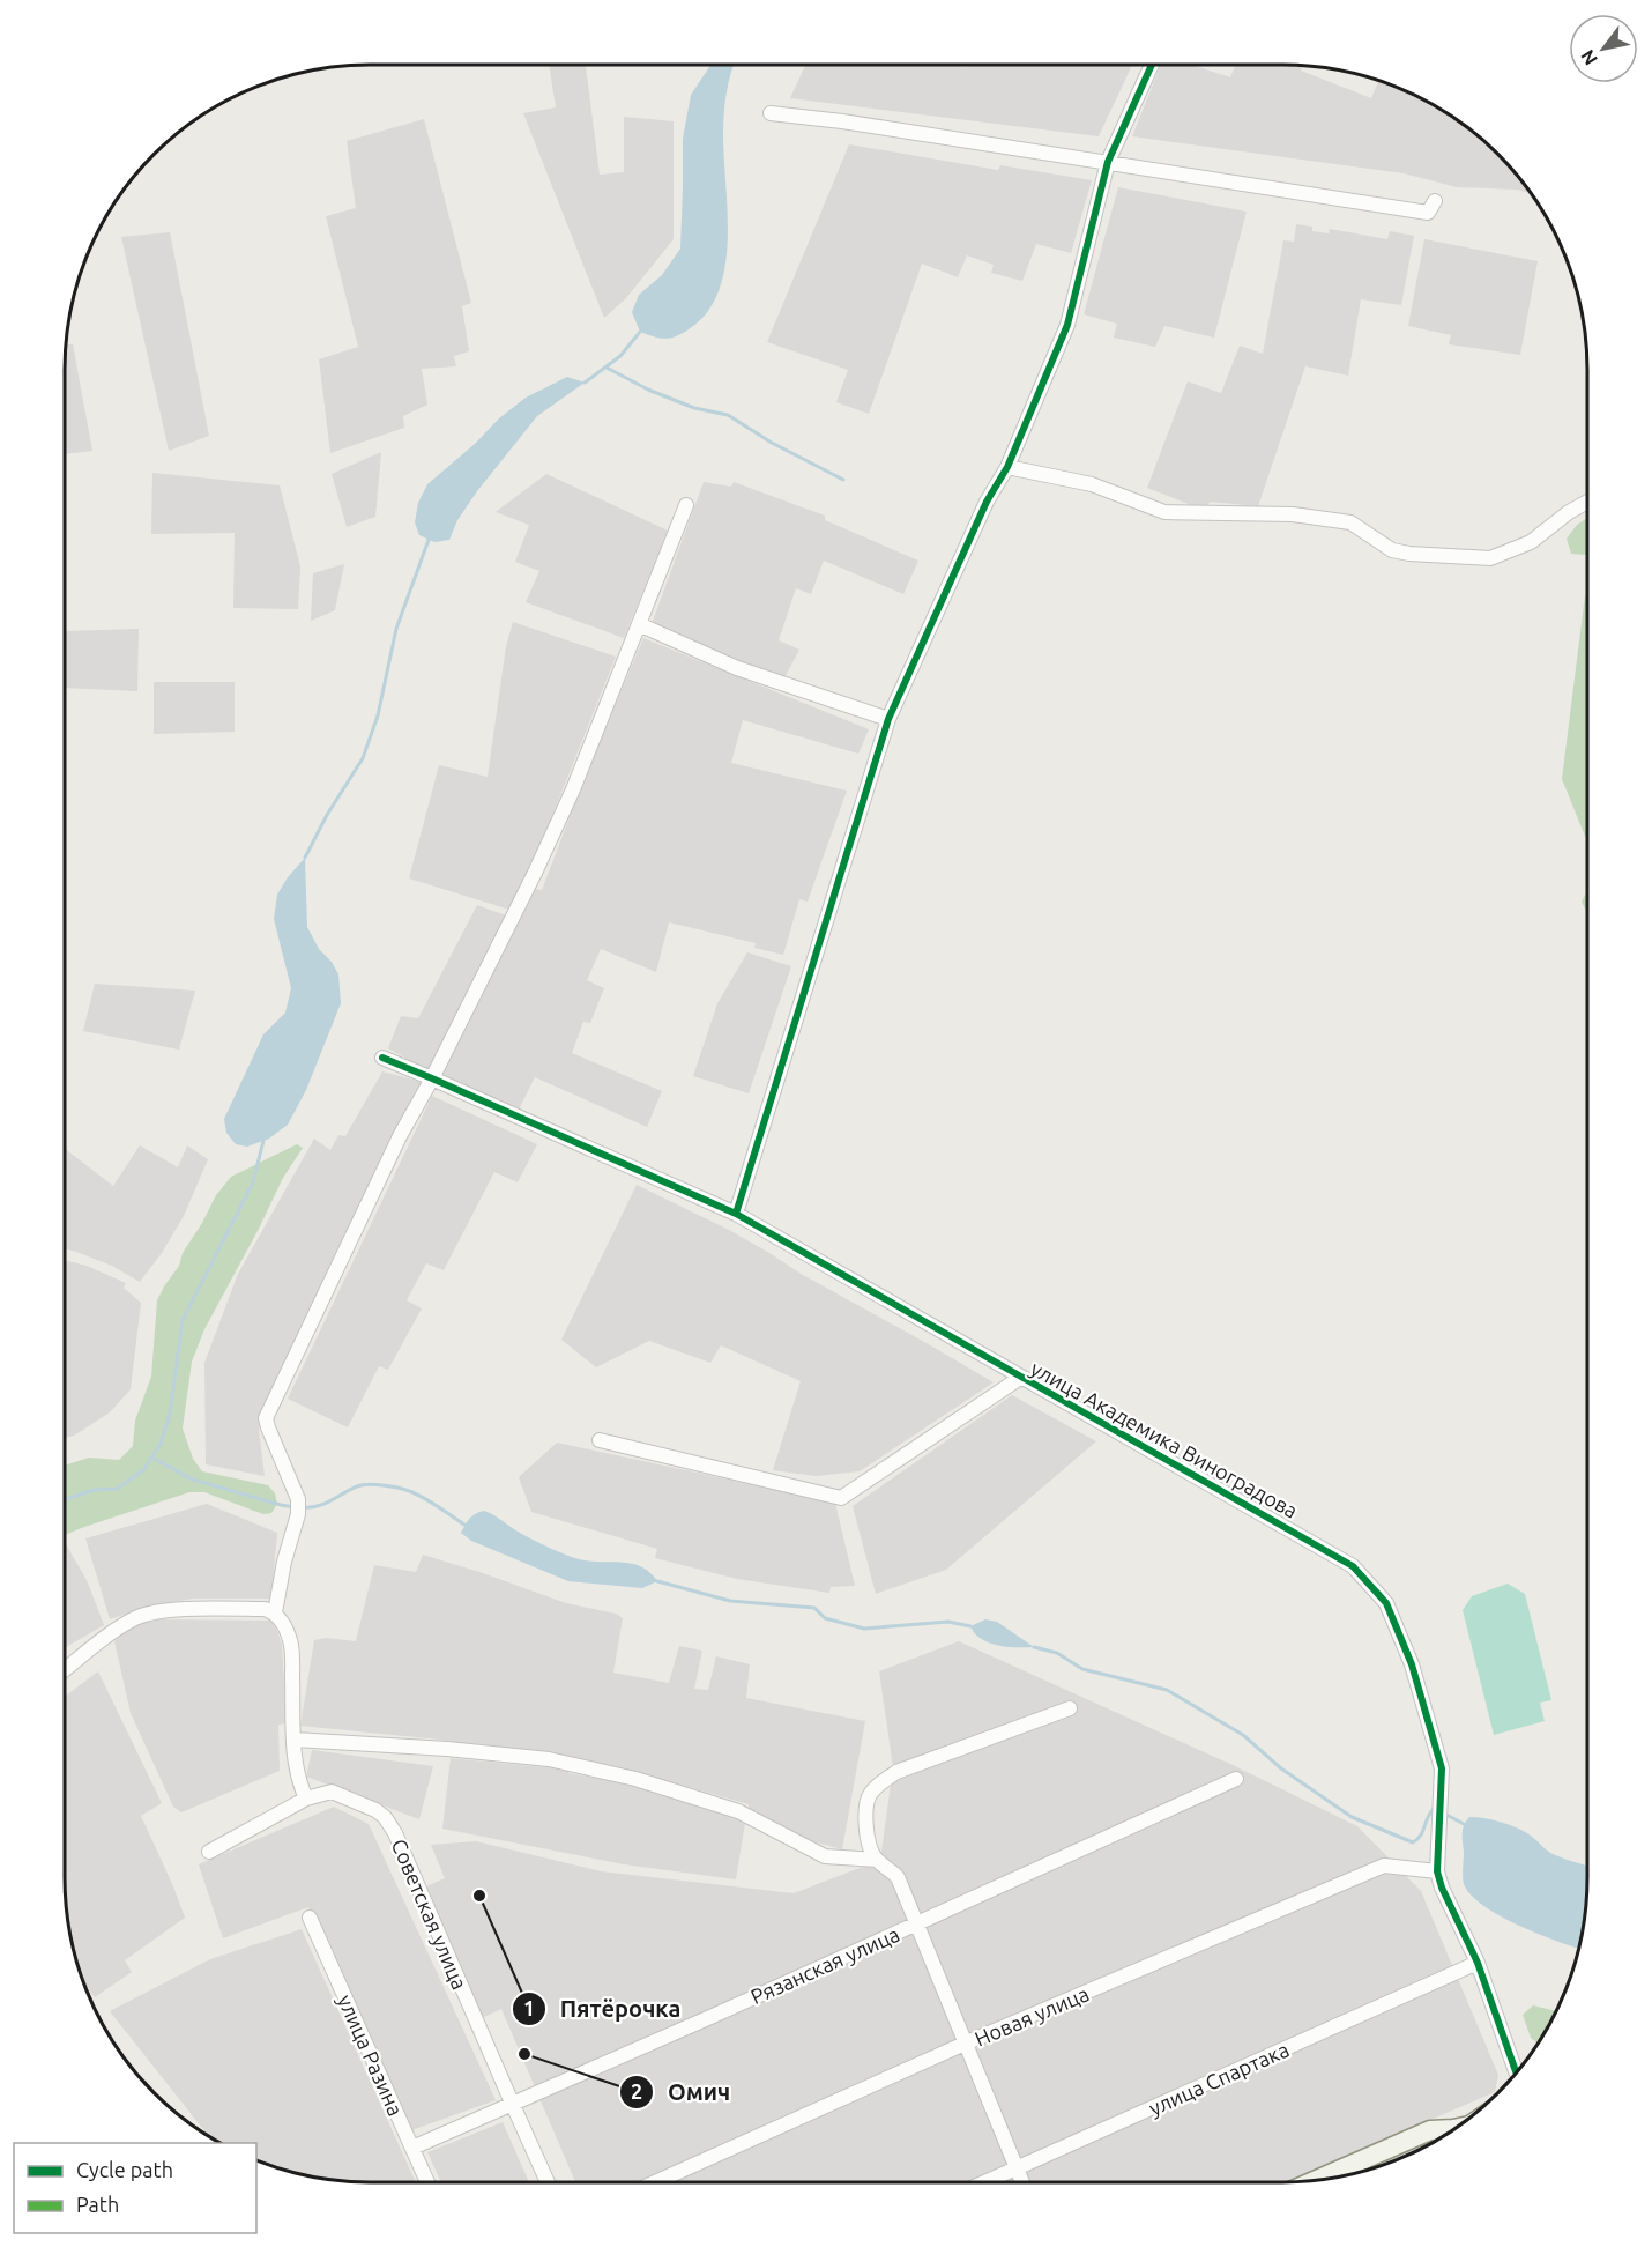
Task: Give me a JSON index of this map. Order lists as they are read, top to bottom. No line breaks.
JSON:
{"streets":{"street":["улица Академика Виноградова","Советская улица","Рязанская улица","Новая улица","улица Разина","улица Спартака"]},"crossings":[["улица Академика Виноградова","Новая улица"],["Советская улица","Рязанская улица"],["Рязанская улица","улица Разина"]],"places":["Пятёрочка","Омич"],"legend":["Cycle path","Path"],"north":"bottom left"}
